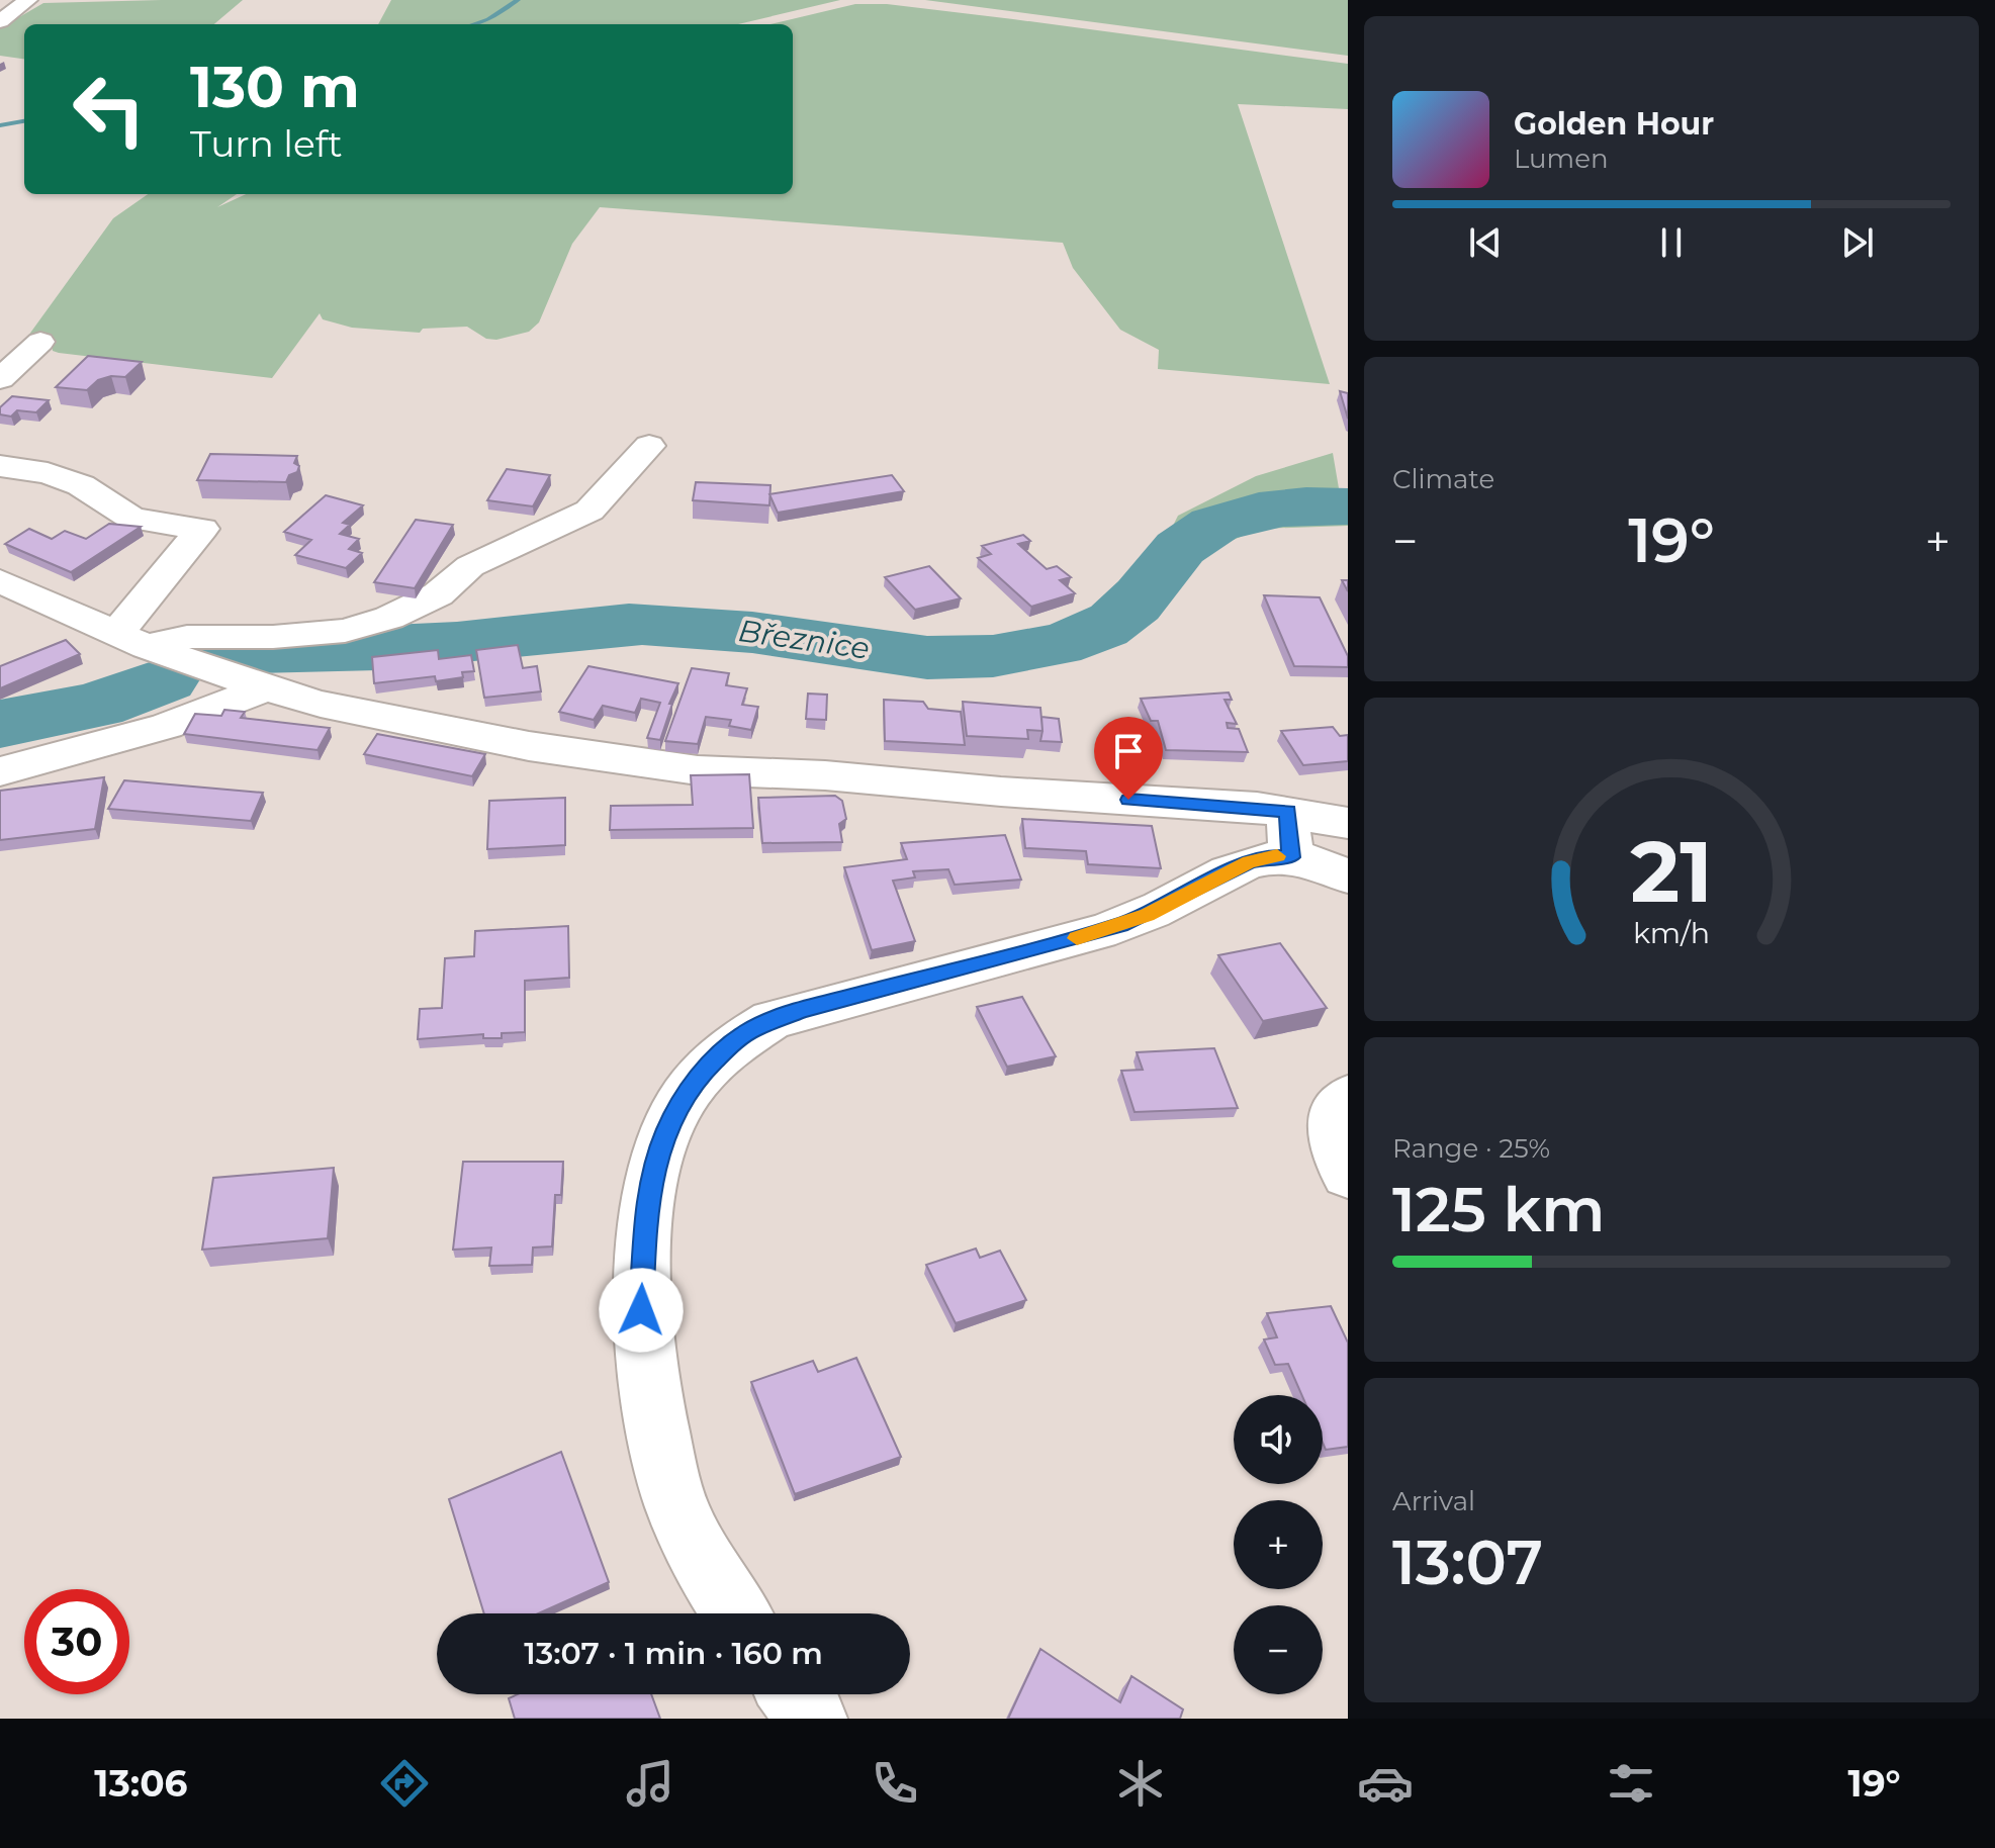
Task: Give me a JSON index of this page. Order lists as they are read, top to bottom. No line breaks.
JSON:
{"water":["Březnice"],"page":{"turn":["130 m","Turn left"],"song":["Golden Hour","Lumen"],"tile":["Climate",["Range · 25%","125 km"],["Arrival","13:07"]],"heat":["−","19°","+"],"map_buttons":["+","−"],"limit":"30","trip":"13:07 · 1 min · 160 m","tabs":["13:06","19°"],"gauge":["21","km/h"]}}
